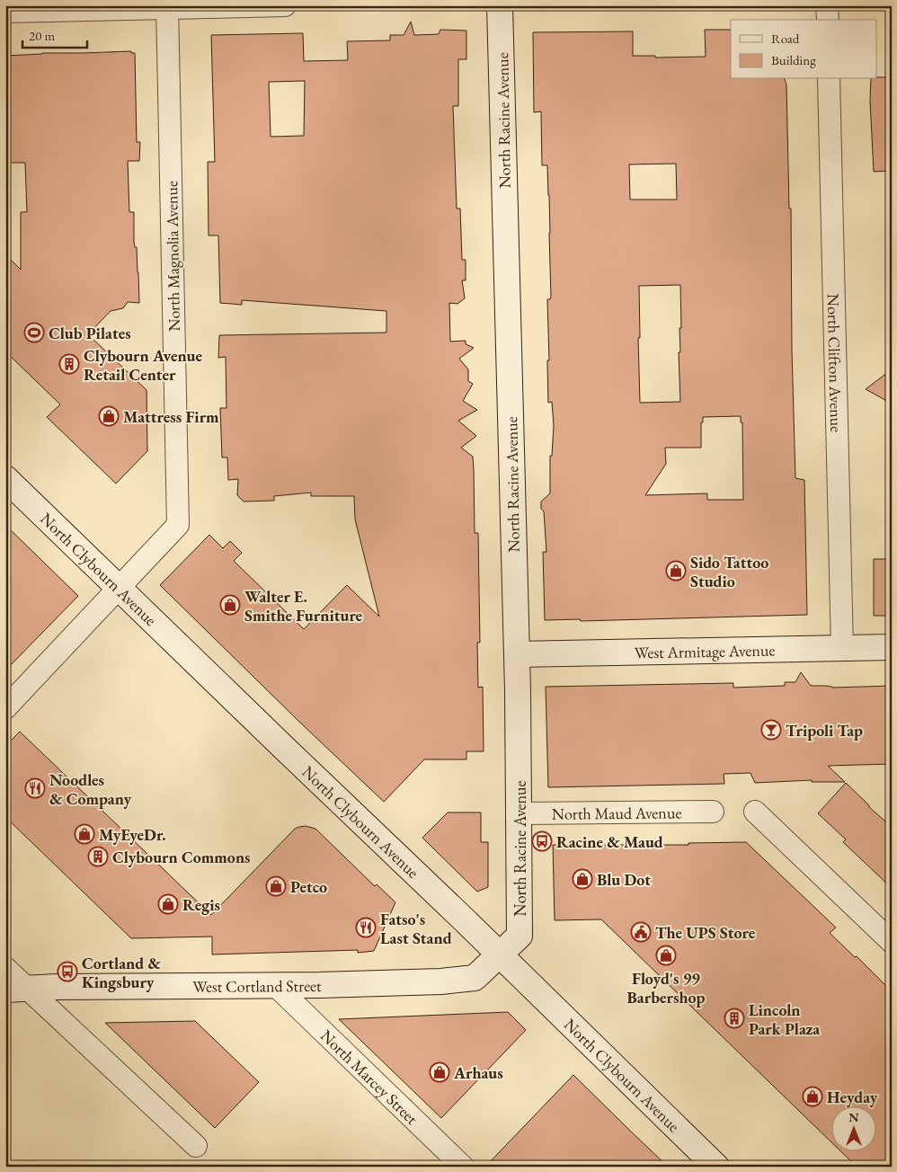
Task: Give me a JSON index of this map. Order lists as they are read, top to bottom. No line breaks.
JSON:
{"streets":{"main road":["North Racine Avenue","North Clybourn Avenue","West Armitage Avenue","West Cortland Street"],"street":["North Magnolia Avenue","North Clifton Avenue","North Maud Avenue","North Marcey Street"]},"crossings":[["North Racine Avenue","North Clybourn Avenue"],["North Racine Avenue","West Armitage Avenue"],["North Racine Avenue","North Maud Avenue"],["North Racine Avenue","West Cortland Street"],["North Magnolia Avenue","North Clybourn Avenue"],["North Clifton Avenue","West Armitage Avenue"],["North Clybourn Avenue","West Cortland Street"],["West Cortland Street","North Marcey Street"]],"places":{"sports":["Club Pilates"],"building":["Clybourn Avenue Retail Center","Clybourn Commons","Lincoln Park Plaza"],"shop":["Mattress Firm","Sido Tattoo Studio","Walter E. Smithe Furniture","MyEyeDr.","Blu Dot","Petco","Regis","Floyd's 99 Barbershop","Arhaus","Heyday"],"bar":["Tripoli Tap"],"restaurant":["Noodles & Company","Fatso's Last Stand"],"bus stop":["Racine & Maud","Cortland & Kingsbury"],"public building":["The UPS Store"]},"legend":["Road","Building"],"scale_bar":"20 m","north":"top"}
